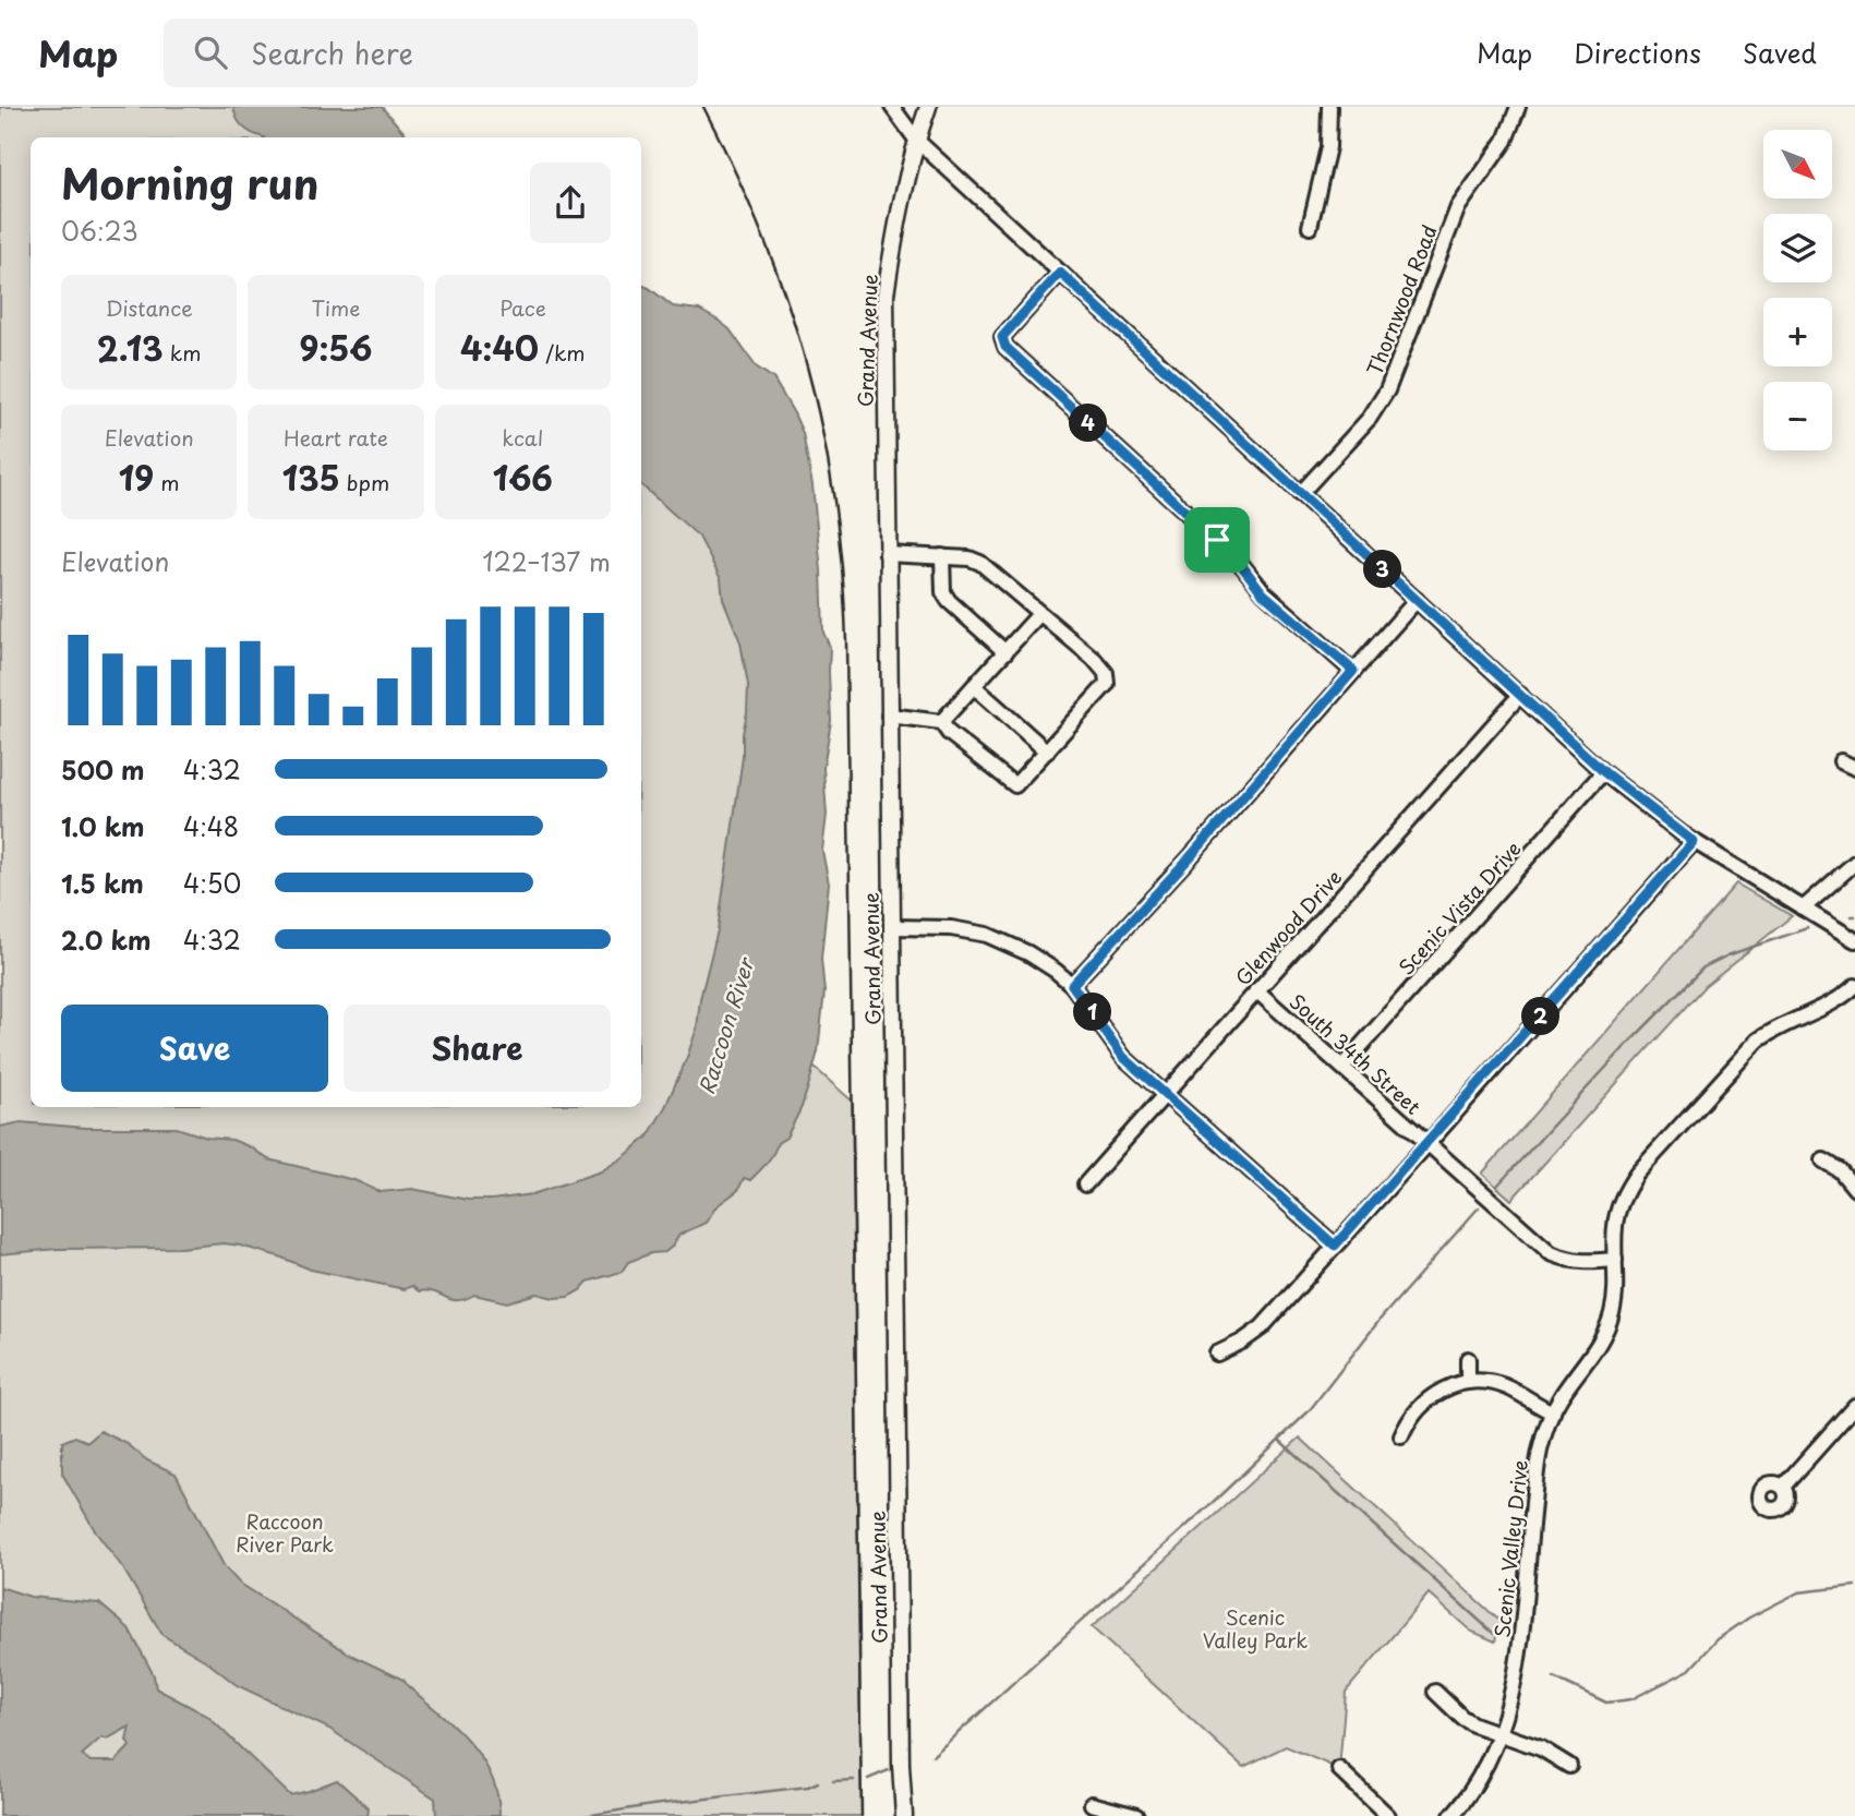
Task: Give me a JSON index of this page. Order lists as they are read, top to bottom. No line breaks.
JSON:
{"streets":{"main road":["Grand Avenue"],"street":["Thornwood Road","Scenic Vista Drive","Glenwood Drive","South 34th Street","Scenic Valley Drive"]},"crossings":[["Scenic Vista Drive","South 34th Street"],["Glenwood Drive","South 34th Street"],["South 34th Street","Scenic Valley Drive"]],"water":["Raccoon River"],"parks":["Raccoon River Park","Scenic Valley Park"],"north":"bottom right","page":{"header":"Map","search":"Search here","nav":["Map","Directions","Saved"],"map_buttons":["+","−"],"heading":["Morning run","06:23"],"stats":[["Distance","2.13 km"],["Time","9:56"],["Pace","4:40 /km"],["Elevation","19 m"],["Heart rate","135 bpm"],["kcal","166"]],"pins":["4","3","1","2"],"chart":["Elevation","122–137 m"],"list":[{"name":"500 m","note":"4:32"},{"name":"1.0 km","note":"4:48"},{"name":"1.5 km","note":"4:50"},{"name":"2.0 km","note":"4:32"}],"buttons":["Save","Share"]}}
